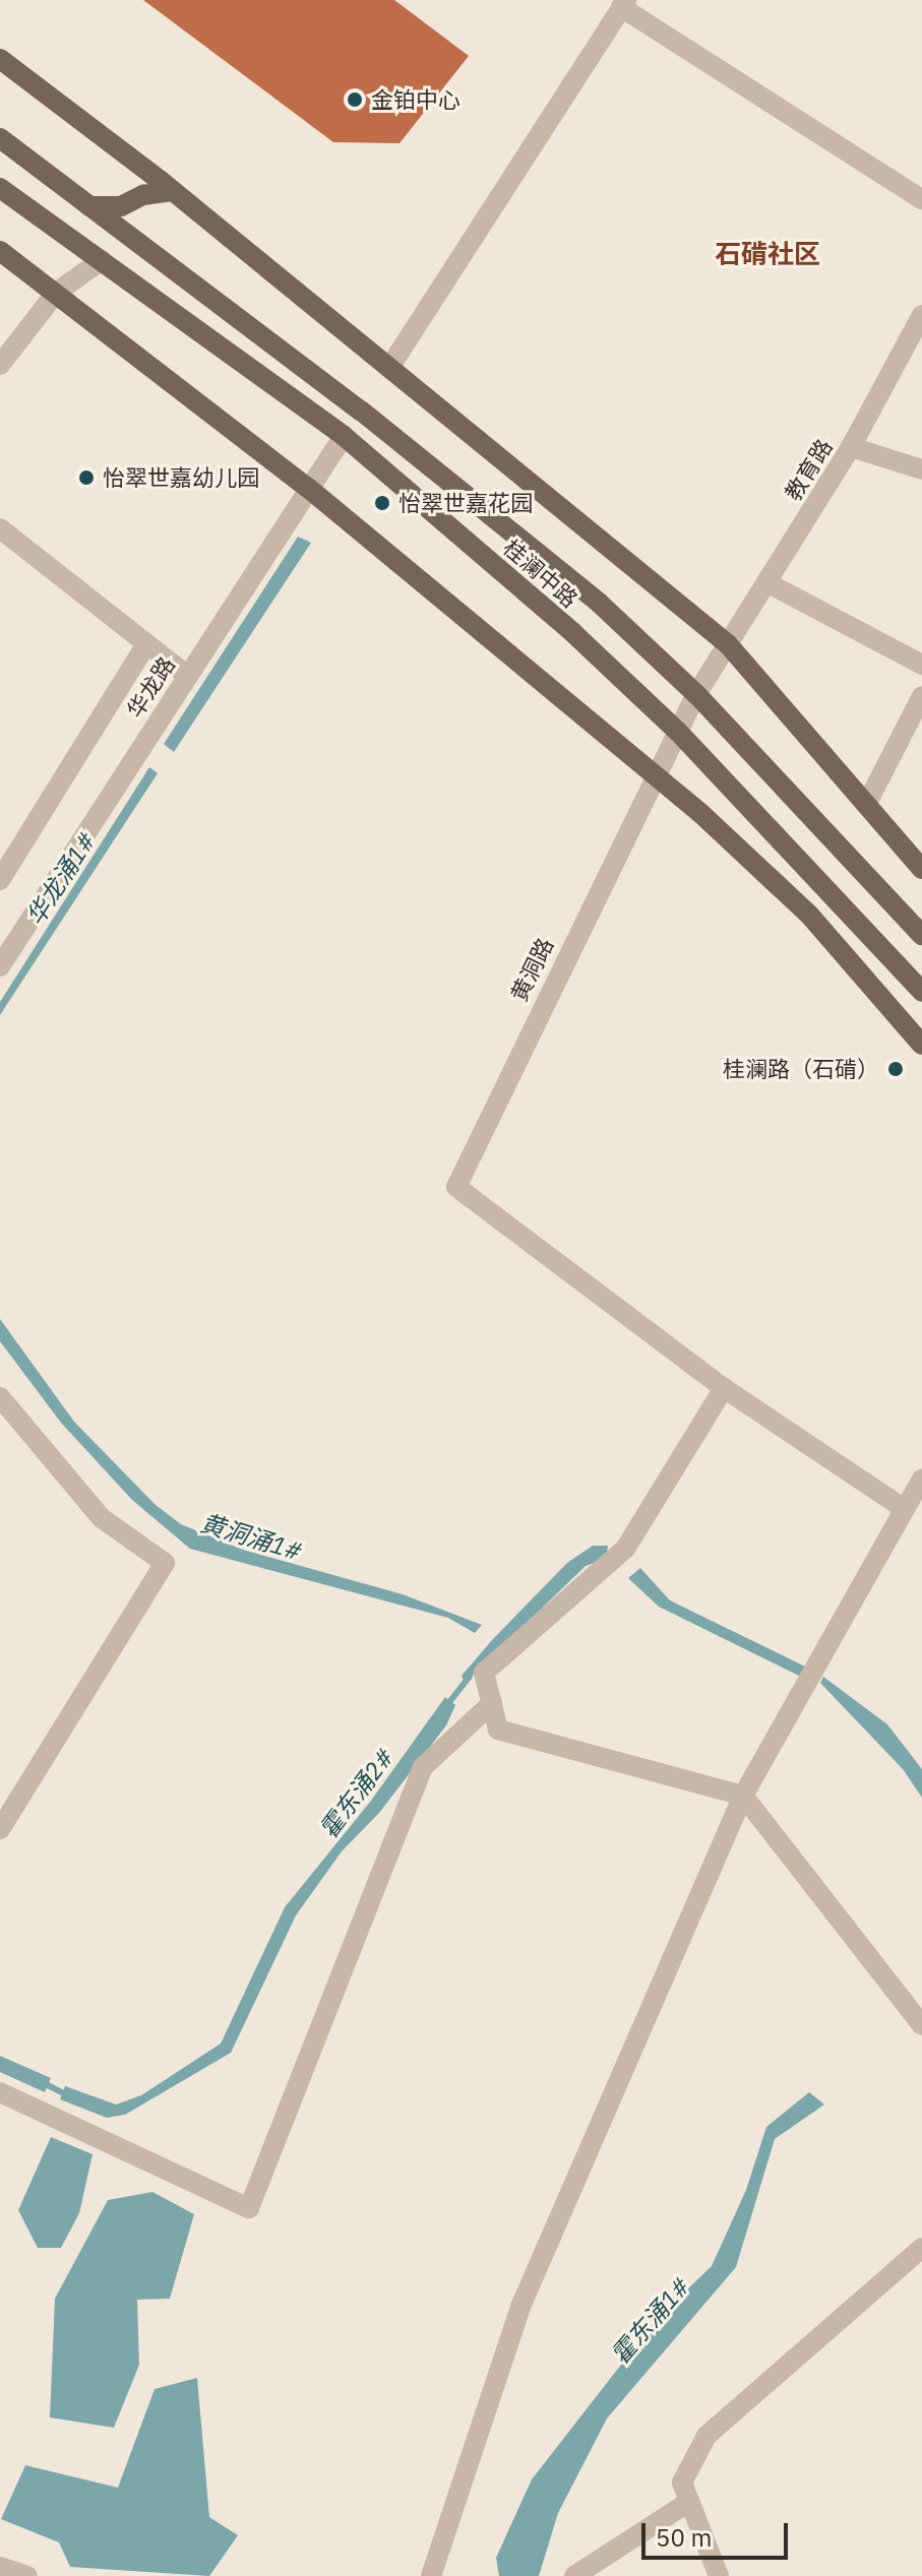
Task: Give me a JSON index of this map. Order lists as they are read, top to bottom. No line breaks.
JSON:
{"streets":{"main road":["桂澜中路"],"street":["教育路","华龙路","黄洞路"]},"crossings":[["教育路","桂澜中路"],["教育路","黄洞路"],["桂澜中路","华龙路"],["桂澜中路","黄洞路"]],"districts":["石𬒔社区"],"water":["华龙涌1#","黄洞涌1#","霍东涌2#","霍东涌1#"],"places":["金铂中心","怡翠世嘉幼儿园","怡翠世嘉花园","桂澜路（石𬒔）"],"scale_bar":"50 m"}
